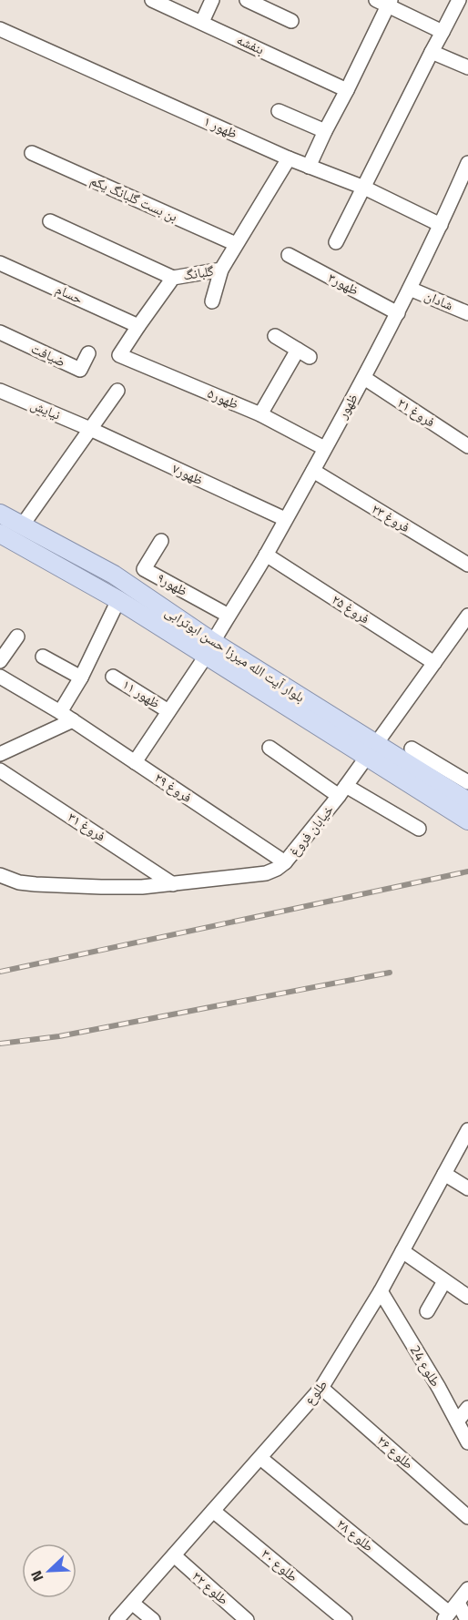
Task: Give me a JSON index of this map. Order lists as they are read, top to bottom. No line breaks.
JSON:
{"streets":{"main road":["بلوار آیت الله میرزا حسن ابوترابی"],"street":["بنفشه","ظهور ۱","بن بست گلبانگ یکم","گلبانگ","ظهور۳","حسام","شادان","ضیافت","ظهور۵","ظهور","نيايش","فروغ ۲۱","ظهور۷","فروغ ۲۳","ظهور۹","فروغ ۲۵","ظهور ۱۱","فروغ ۲۹","فروغ ۳۱","خیابان فروغ","طلوع 24","طلوع","طلوع ۲۶","طلوع ۲۸","طلوع ۳۰","طلوع ۳۲"]},"crossings":[["ظهور ۱","گلبانگ"],["ظهور ۱","ظهور"],["بن بست گلبانگ یکم","گلبانگ"],["گلبانگ","حسام"],["گلبانگ","ظهور۵"],["ظهور۳","ظهور"],["شادان","ظهور"],["ظهور۵","ظهور"],["ظهور","فروغ ۲۱"],["ظهور","ظهور۷"],["ظهور","فروغ ۲۳"],["ظهور","ظهور۹"],["ظهور","فروغ ۲۵"],["ظهور","بلوار آیت الله میرزا حسن ابوترابی"],["ظهور","ظهور ۱۱"],["ظهور","فروغ ۲۹"],["نيايش","ظهور۷"],["فروغ ۲۵","خیابان فروغ"],["بلوار آیت الله میرزا حسن ابوترابی","خیابان فروغ"],["فروغ ۲۹","خیابان فروغ"],["فروغ ۳۱","خیابان فروغ"],["طلوع 24","طلوع"],["طلوع","طلوع ۲۶"],["طلوع","طلوع ۲۸"],["طلوع","طلوع ۳۰"],["طلوع","طلوع ۳۲"]],"north":"bottom left"}
